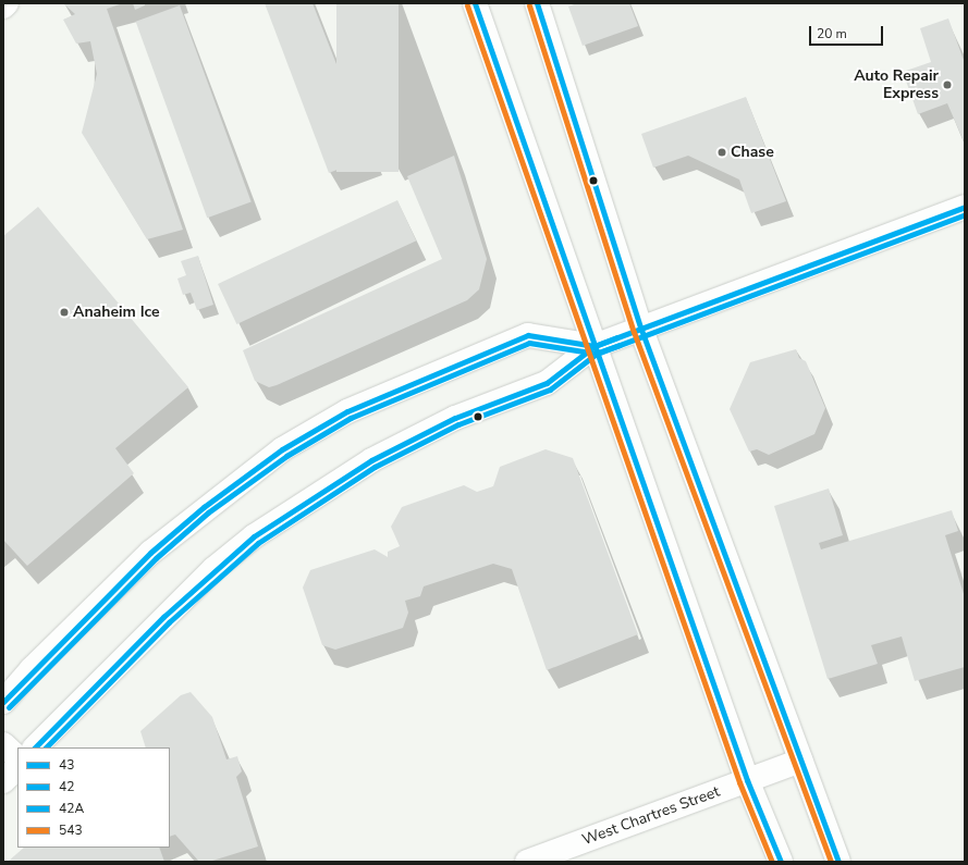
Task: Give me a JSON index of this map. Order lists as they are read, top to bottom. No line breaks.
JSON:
{"streets":{"main road":["West Chartres Street"]},"places":["Auto Repair Express","Chase","Anaheim Ice"],"lines":["transit line 43","transit line 543","transit line 42","transit line 42A"],"legend":["43","42","42A","543"],"scale_bar":"20 m"}
